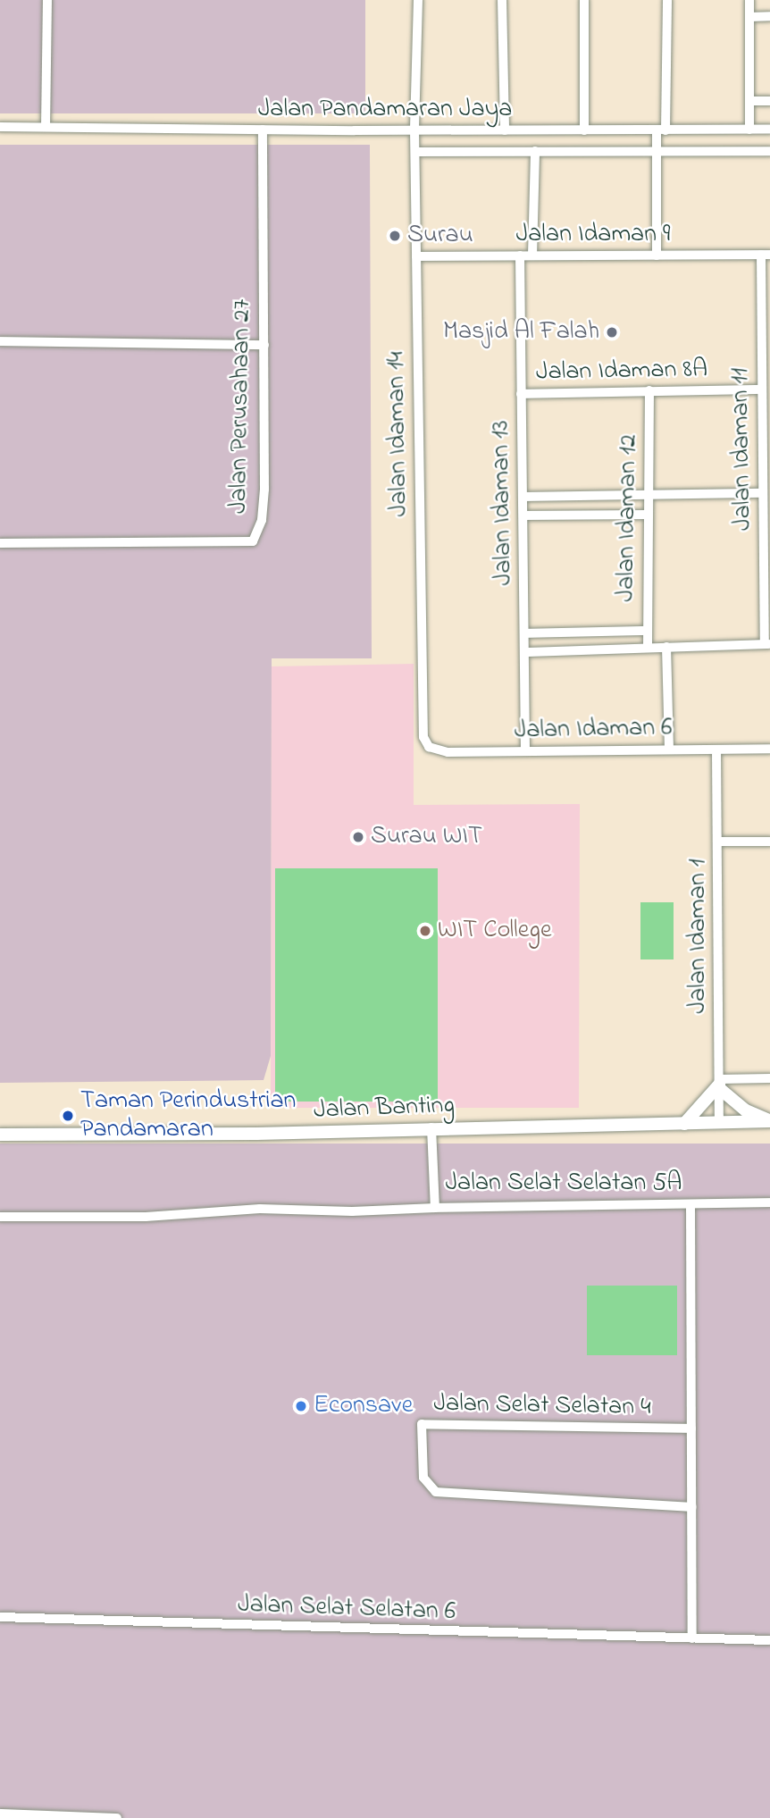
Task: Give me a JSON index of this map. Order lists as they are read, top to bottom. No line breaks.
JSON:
{"streets":{"main road":["Jalan Banting"],"street":["Jalan Pandamaran Jaya","Jalan Idaman 9","Jalan Idaman 8A","Jalan Perusahaan 27","Jalan Idaman 14","Jalan Idaman 11","Jalan Idaman 13","Jalan Idaman 12","Jalan Idaman 6","Jalan Idaman 1","Jalan Selat Selatan 5A","Jalan Selat Selatan 4","Jalan Selat Selatan 6"]},"crossings":[["Jalan Pandamaran Jaya","Jalan Perusahaan 27"],["Jalan Pandamaran Jaya","Jalan Idaman 14"],["Jalan Idaman 9","Jalan Idaman 14"],["Jalan Idaman 9","Jalan Idaman 11"],["Jalan Idaman 9","Jalan Idaman 13"],["Jalan Idaman 8A","Jalan Idaman 11"],["Jalan Idaman 8A","Jalan Idaman 13"],["Jalan Idaman 8A","Jalan Idaman 12"],["Jalan Idaman 14","Jalan Idaman 6"],["Jalan Idaman 13","Jalan Idaman 6"],["Jalan Idaman 6","Jalan Idaman 1"],["Jalan Idaman 1","Jalan Banting"],["Jalan Banting","Jalan Selat Selatan 5A"]],"places":["Surau","Masjid Al Falah","Surau WIT","WIT College","Taman Perindustrian Pandamaran","Econsave"]}
